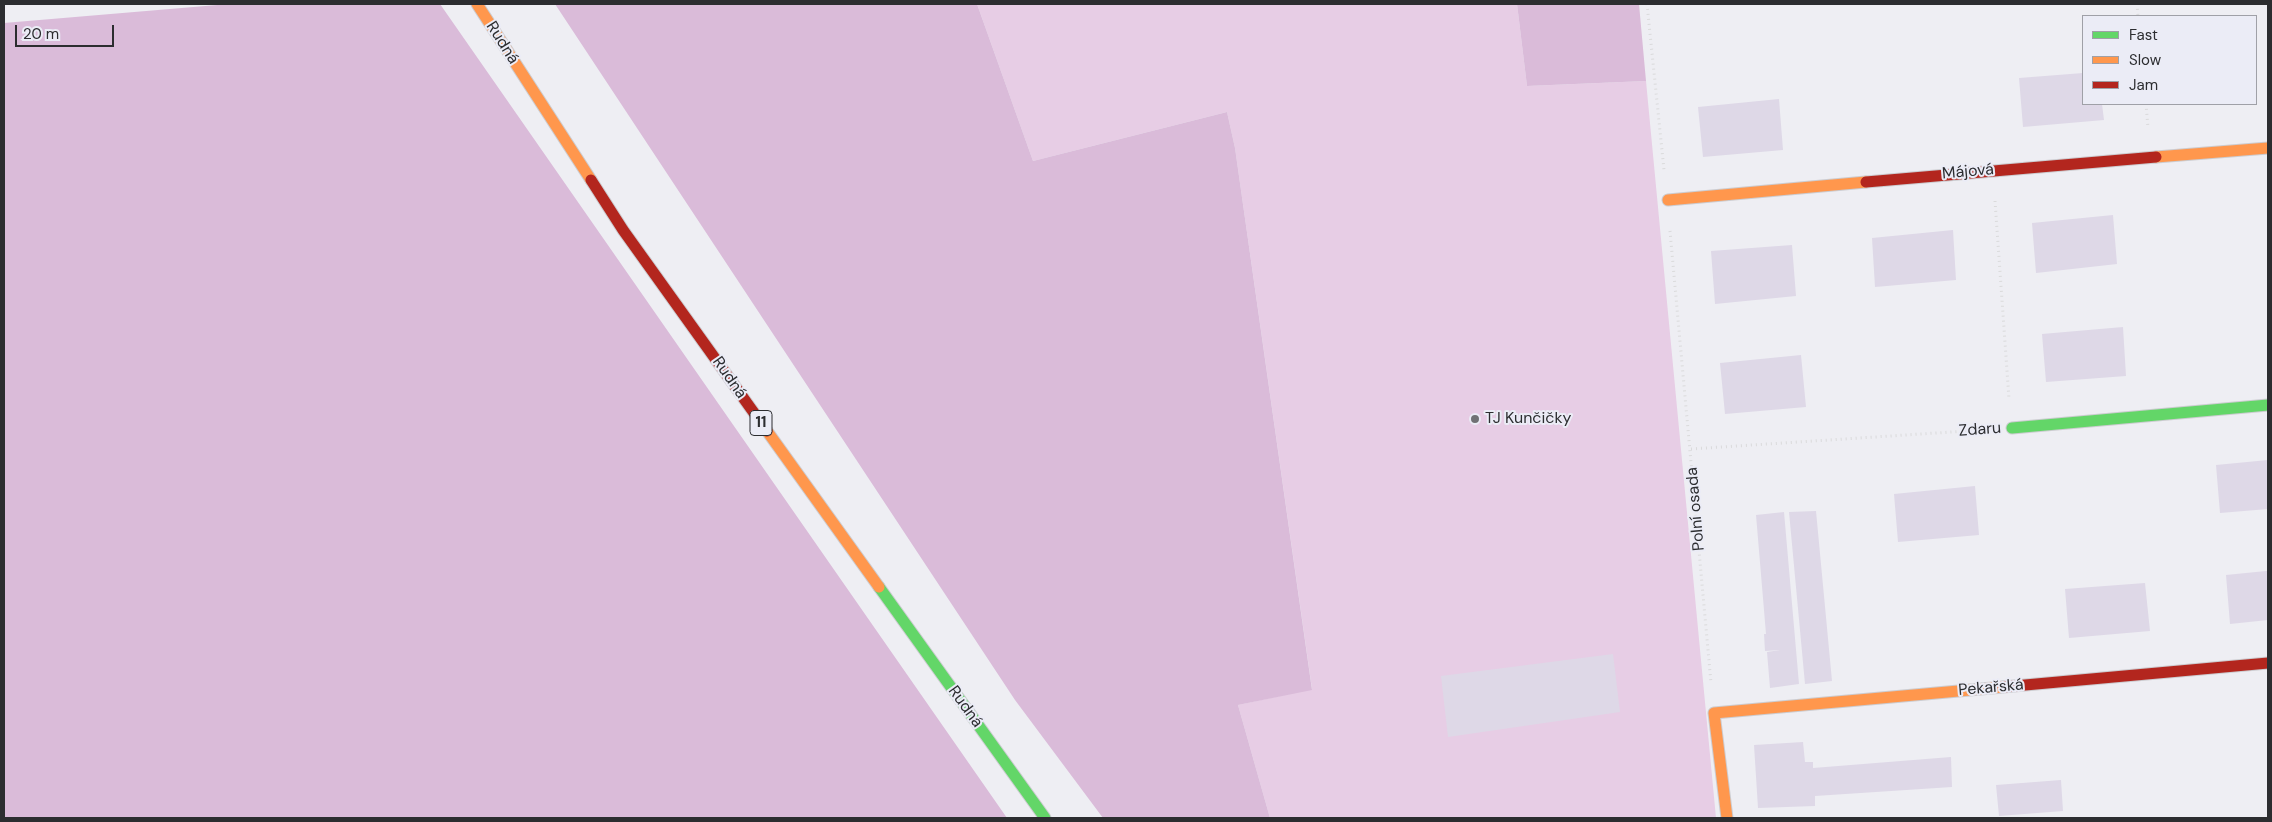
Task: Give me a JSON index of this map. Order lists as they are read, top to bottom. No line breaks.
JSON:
{"streets":{"street":["Rudná","Májová","11","Zdaru","Pekařská"],"path":["Polní osada"]},"crossings":[["Májová","Polní osada"],["Zdaru","Polní osada"],["Polní osada","Pekařská"]],"places":["TJ Kunčičky"],"legend":["Fast","Slow","Jam"],"scale_bar":"20 m"}
